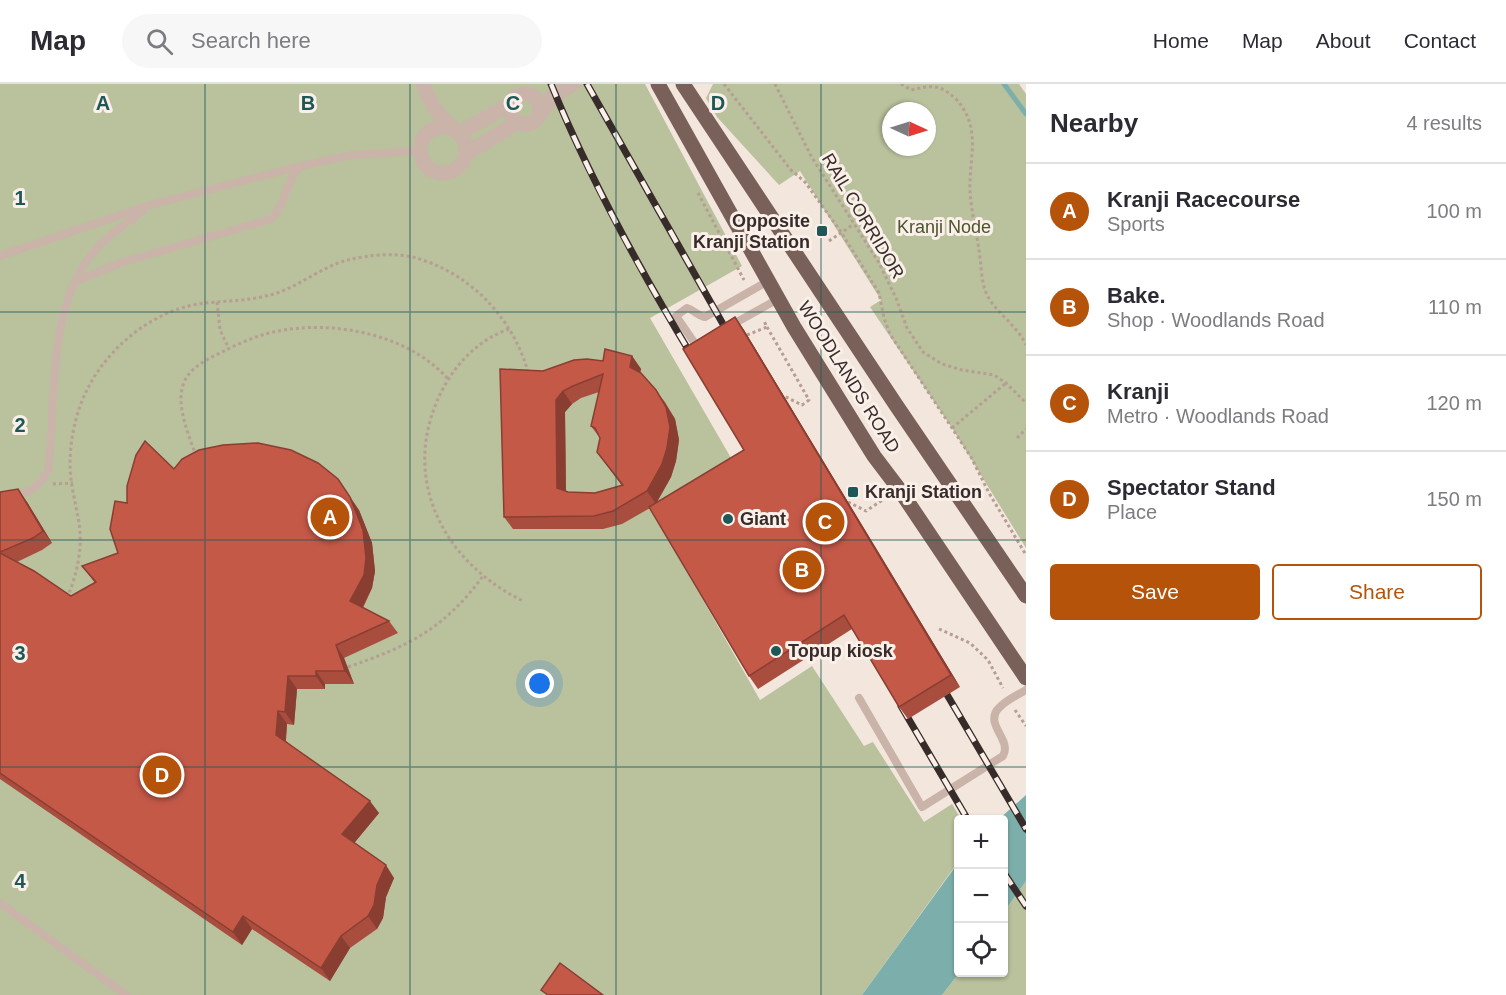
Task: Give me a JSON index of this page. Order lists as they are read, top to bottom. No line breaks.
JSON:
{"streets":{"main road":["WOODLANDS ROAD"],"path":["RAIL CORRIDOR"]},"parks":["Kranji Node"],"places":{"transit":["Opposite Kranji Station","Kranji Station"],"other":["Giant","Topup kiosk"]},"north":"right","page":{"header":"Map","search":"Search here","nav":["Home","Map","About","Contact"],"heading":["Nearby","4 results"],"list":[{"mark":"A","name":"Kranji Racecourse","note":"Sports","value":"100 m"},{"mark":"B","name":"Bake.","note":"Shop · Woodlands Road","value":"110 m"},{"mark":"C","name":"Kranji","note":"Metro · Woodlands Road","value":"120 m"},{"mark":"D","name":"Spectator Stand","note":"Place","value":"150 m"}],"pins":["A","C","B","D"],"buttons":["Save","Share"],"map_buttons":["+","−"]},"grid":{"columns":["A","B","C","D"],"rows":["1","2","3","4"]}}
